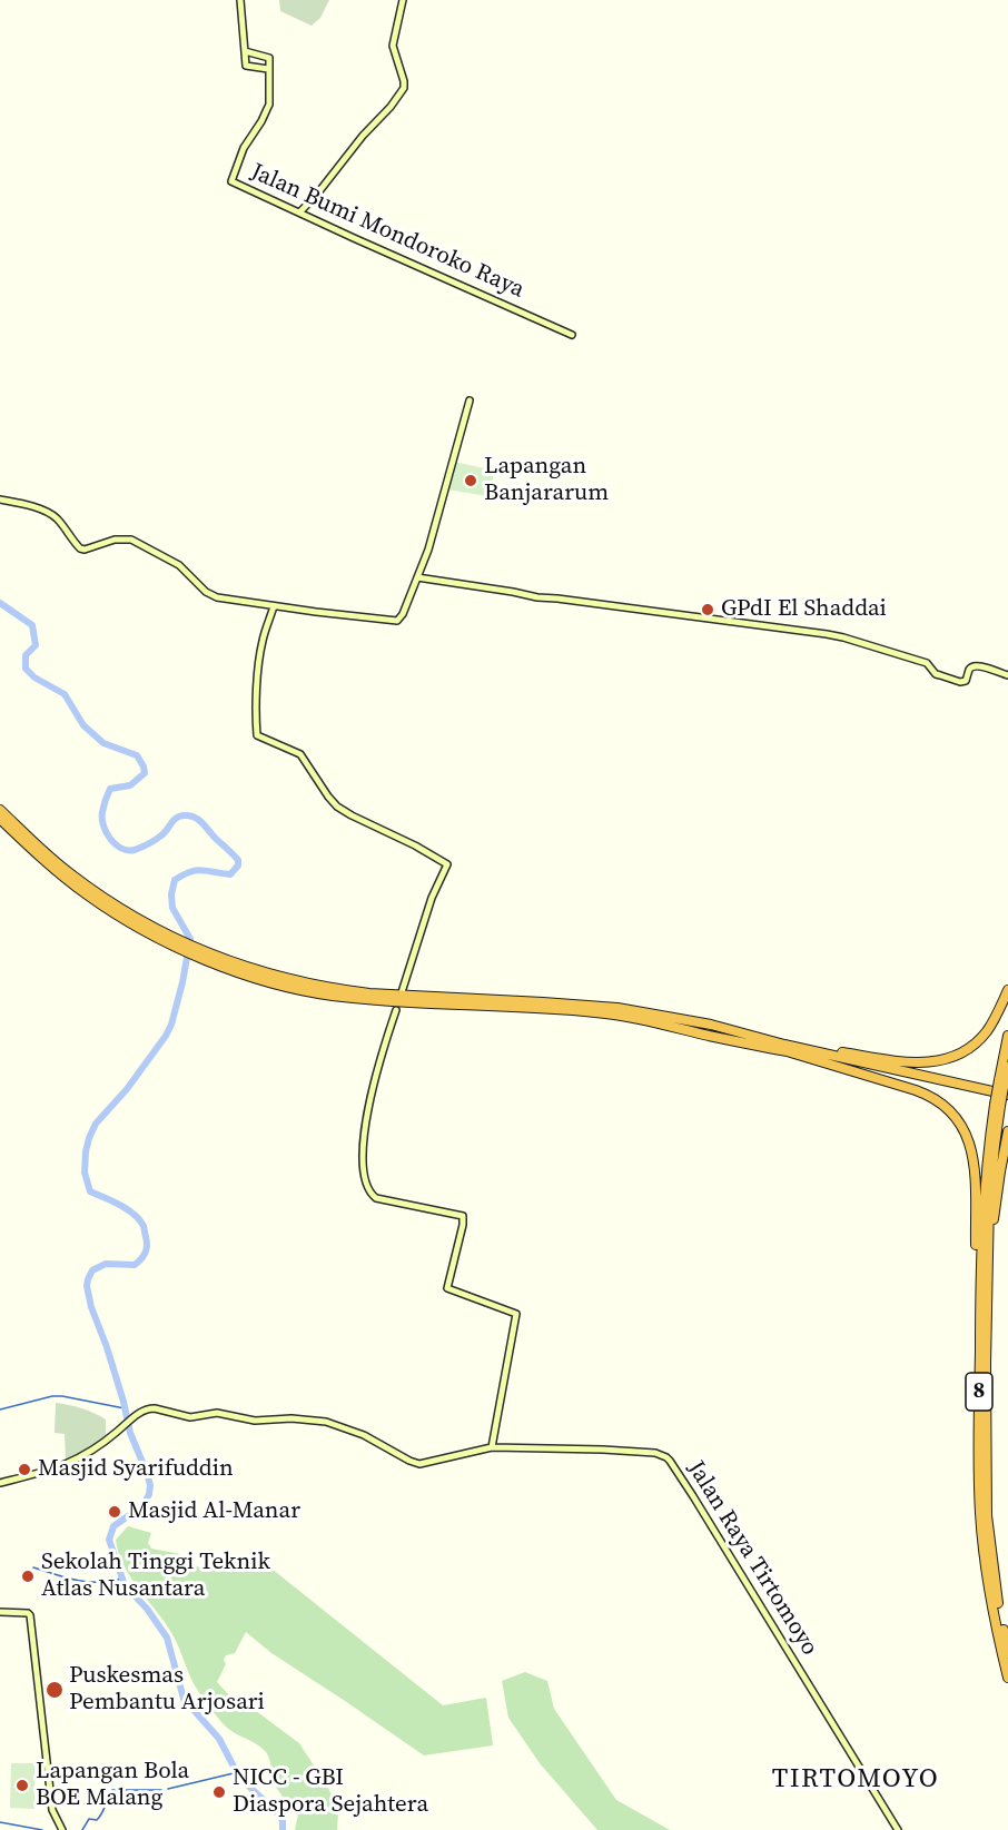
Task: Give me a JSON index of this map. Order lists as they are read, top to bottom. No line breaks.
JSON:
{"streets":{"highway":["8"],"street":["Jalan Bumi Mondoroko Raya","Jalan Raya Tirtomoyo"]},"districts":["TIRTOMOYO"],"places":["Lapangan Banjararum","GPdI El Shaddai","Masjid Syarifuddin","Masjid Al-Manar","Sekolah Tinggi Teknik Atlas Nusantara","Puskesmas Pembantu Arjosari","Lapangan Bola BOE Malang","NICC - GBI Diaspora Sejahtera"]}
